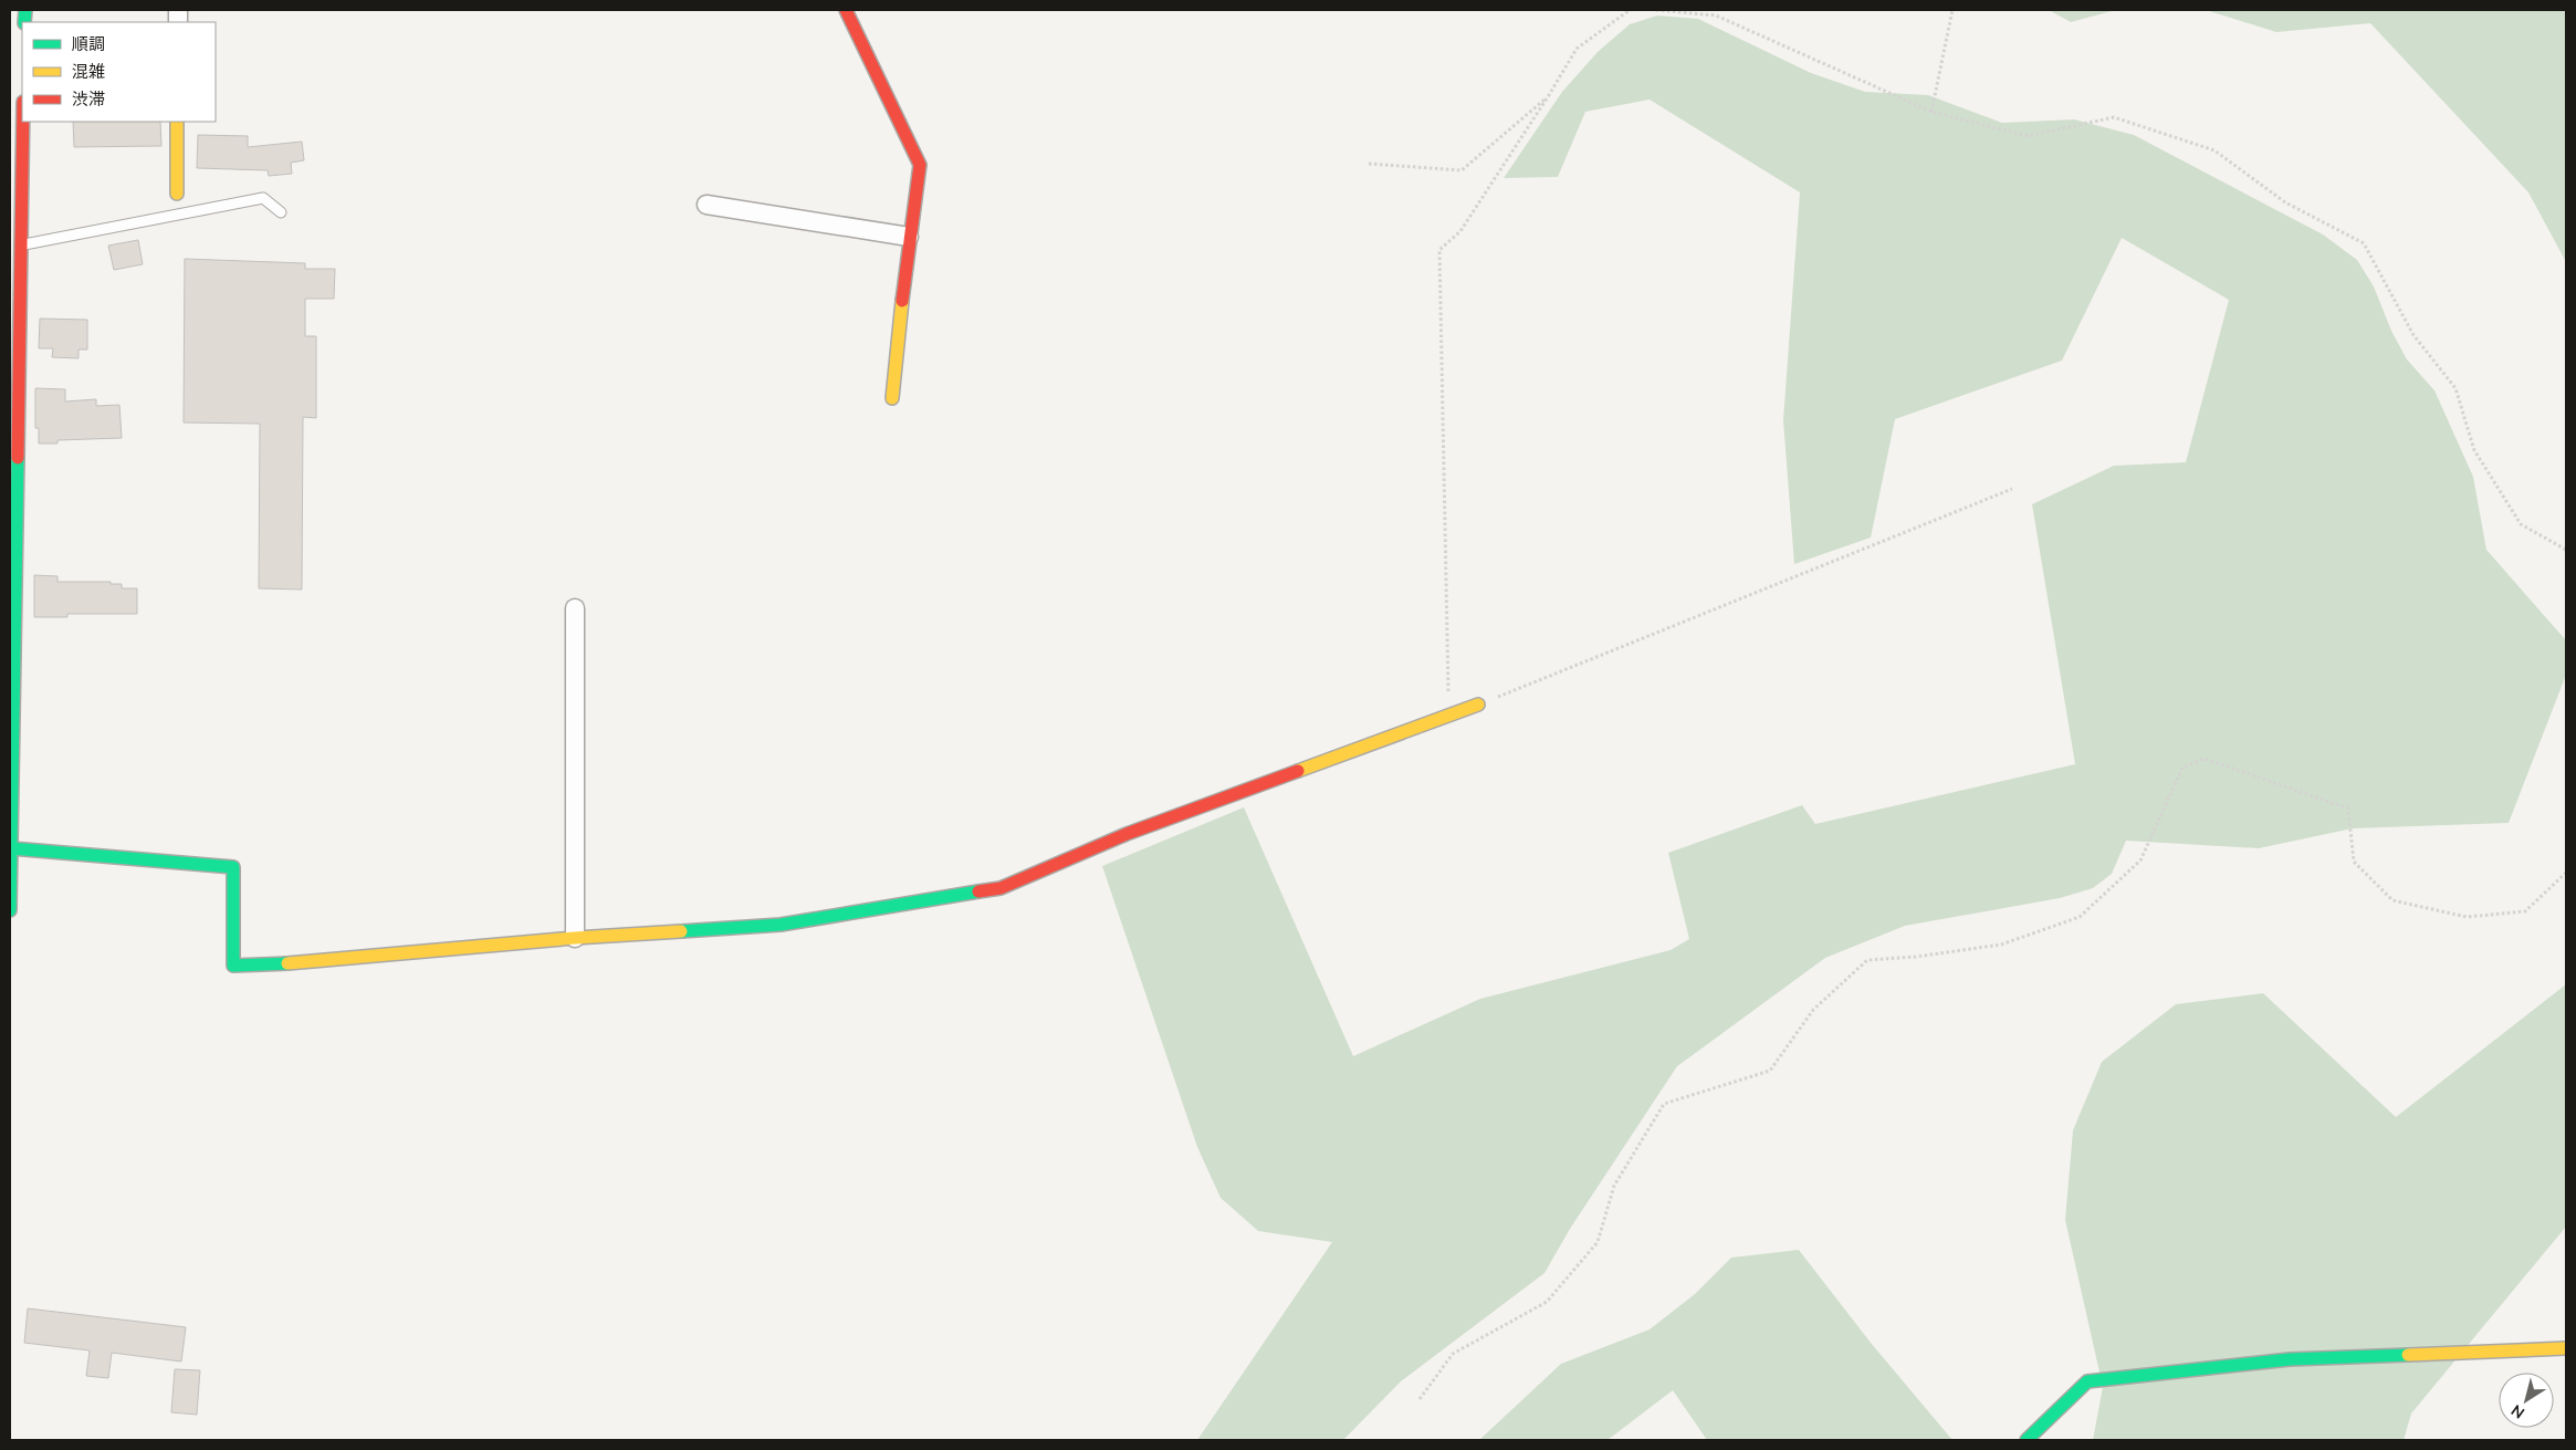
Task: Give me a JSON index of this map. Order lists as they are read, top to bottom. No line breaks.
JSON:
{"legend":["順調","混雑","渋滞"],"north":"bottom left"}
